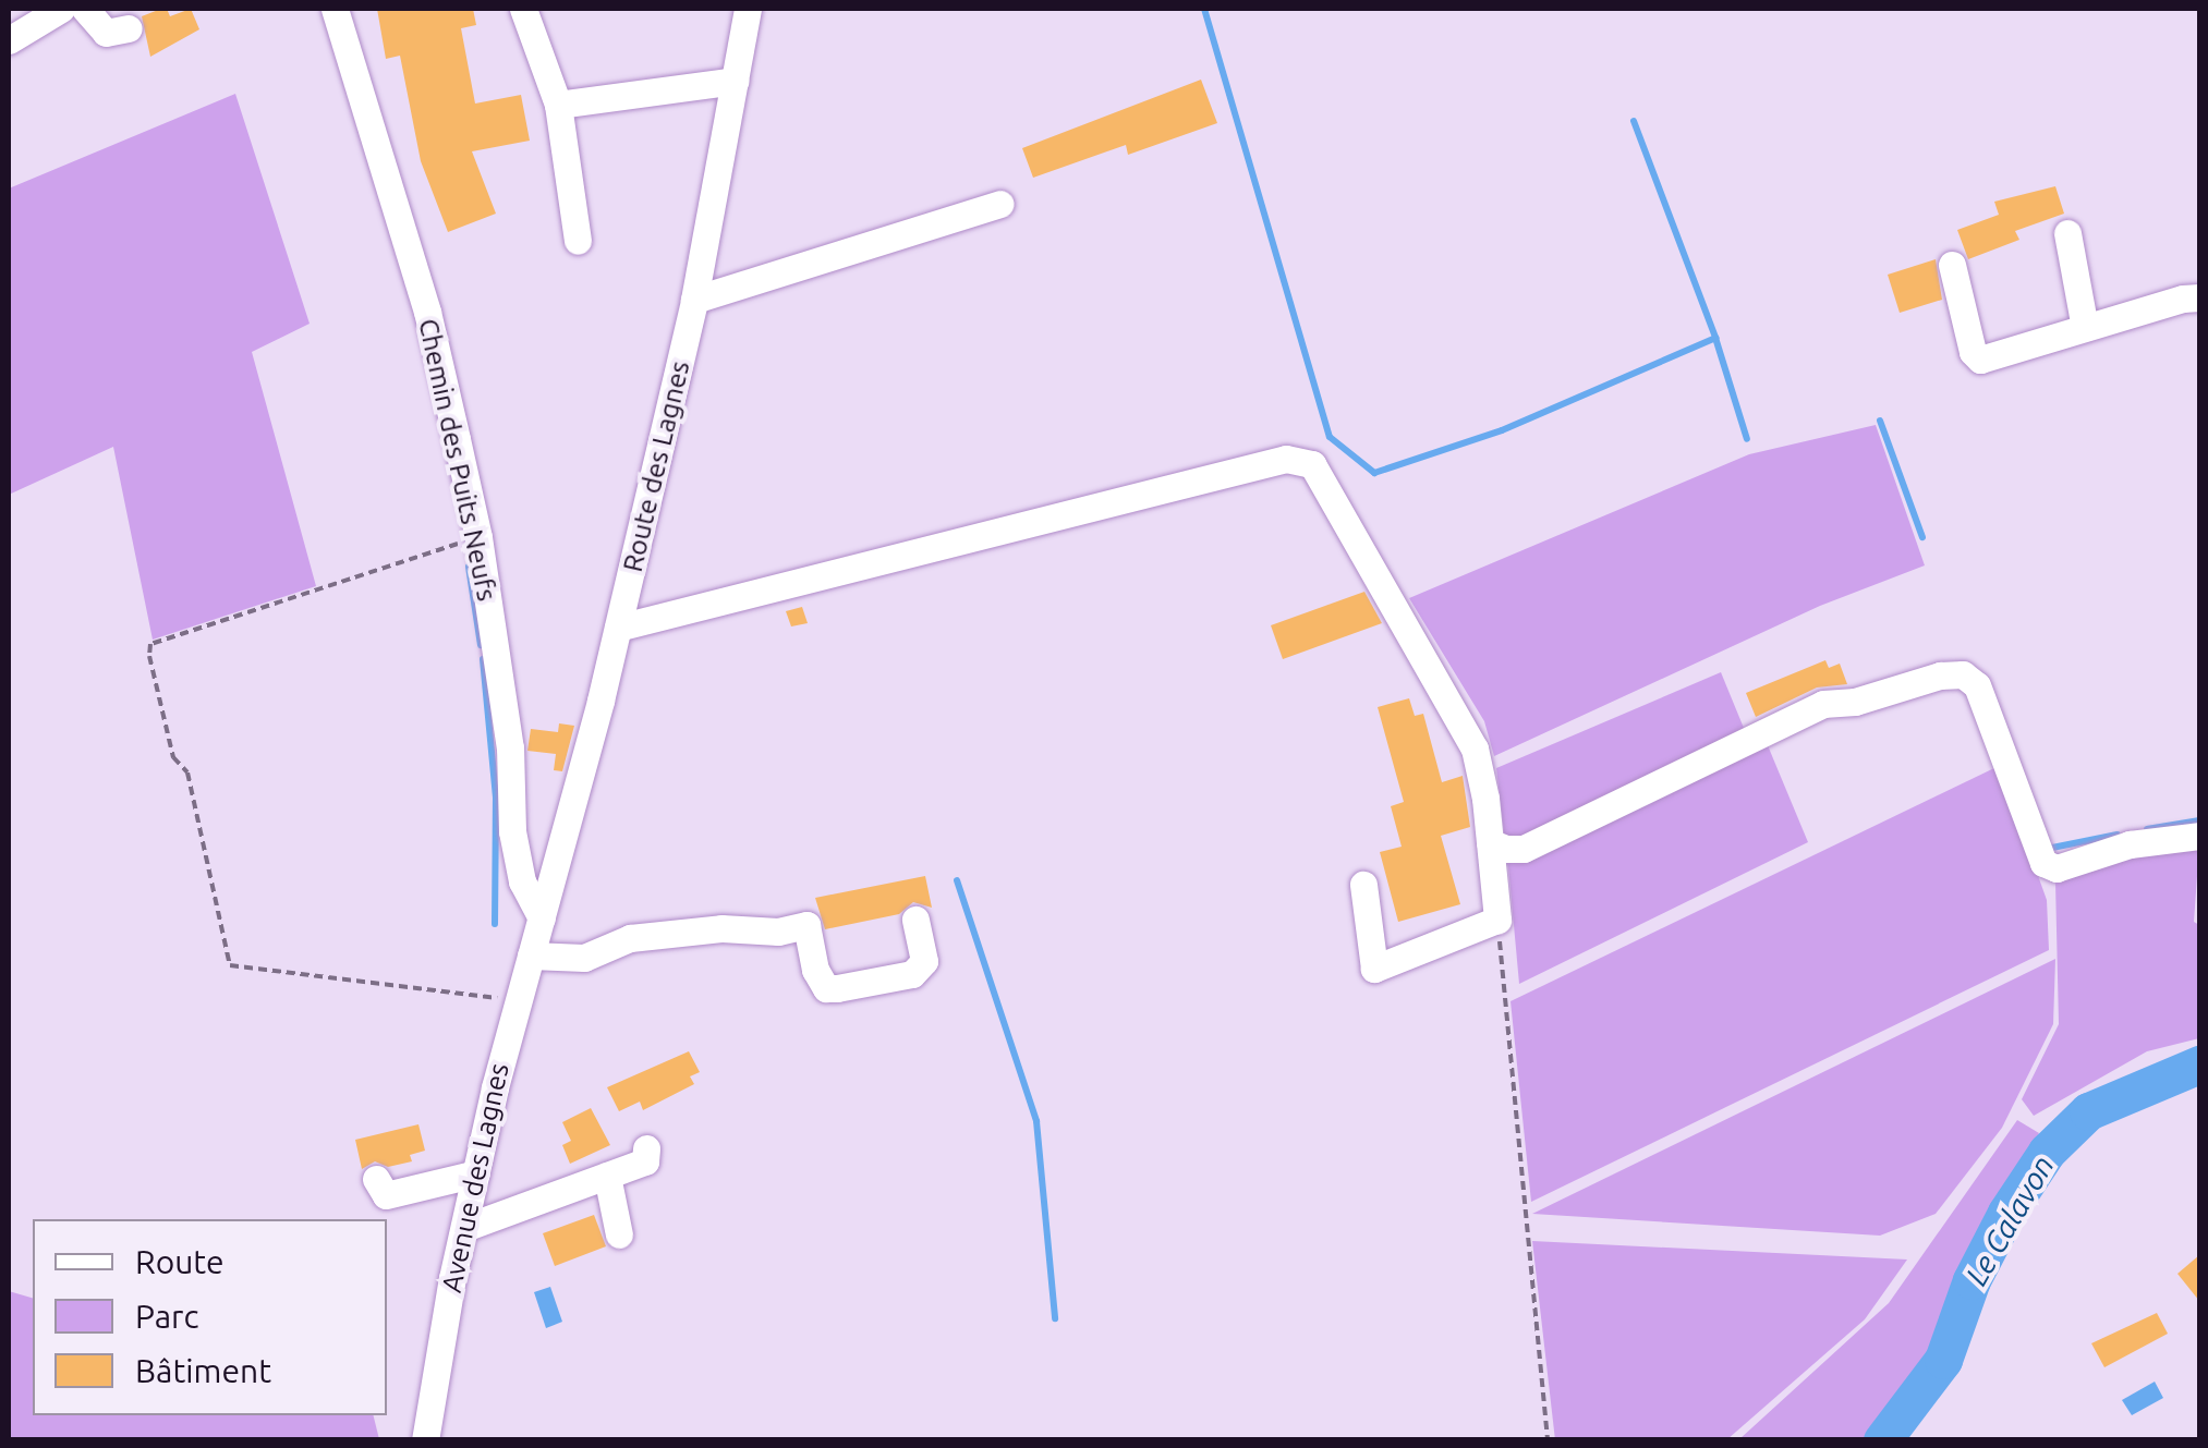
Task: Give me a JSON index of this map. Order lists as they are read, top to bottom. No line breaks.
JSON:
{"streets":{"street":["Chemin des Puits Neufs","Route des Lagnes","Avenue des Lagnes"]},"crossings":[["Chemin des Puits Neufs","Route des Lagnes"],["Chemin des Puits Neufs","Avenue des Lagnes"],["Route des Lagnes","Avenue des Lagnes"]],"water":["Le Calavon"],"legend":["Route","Parc","Bâtiment"]}
